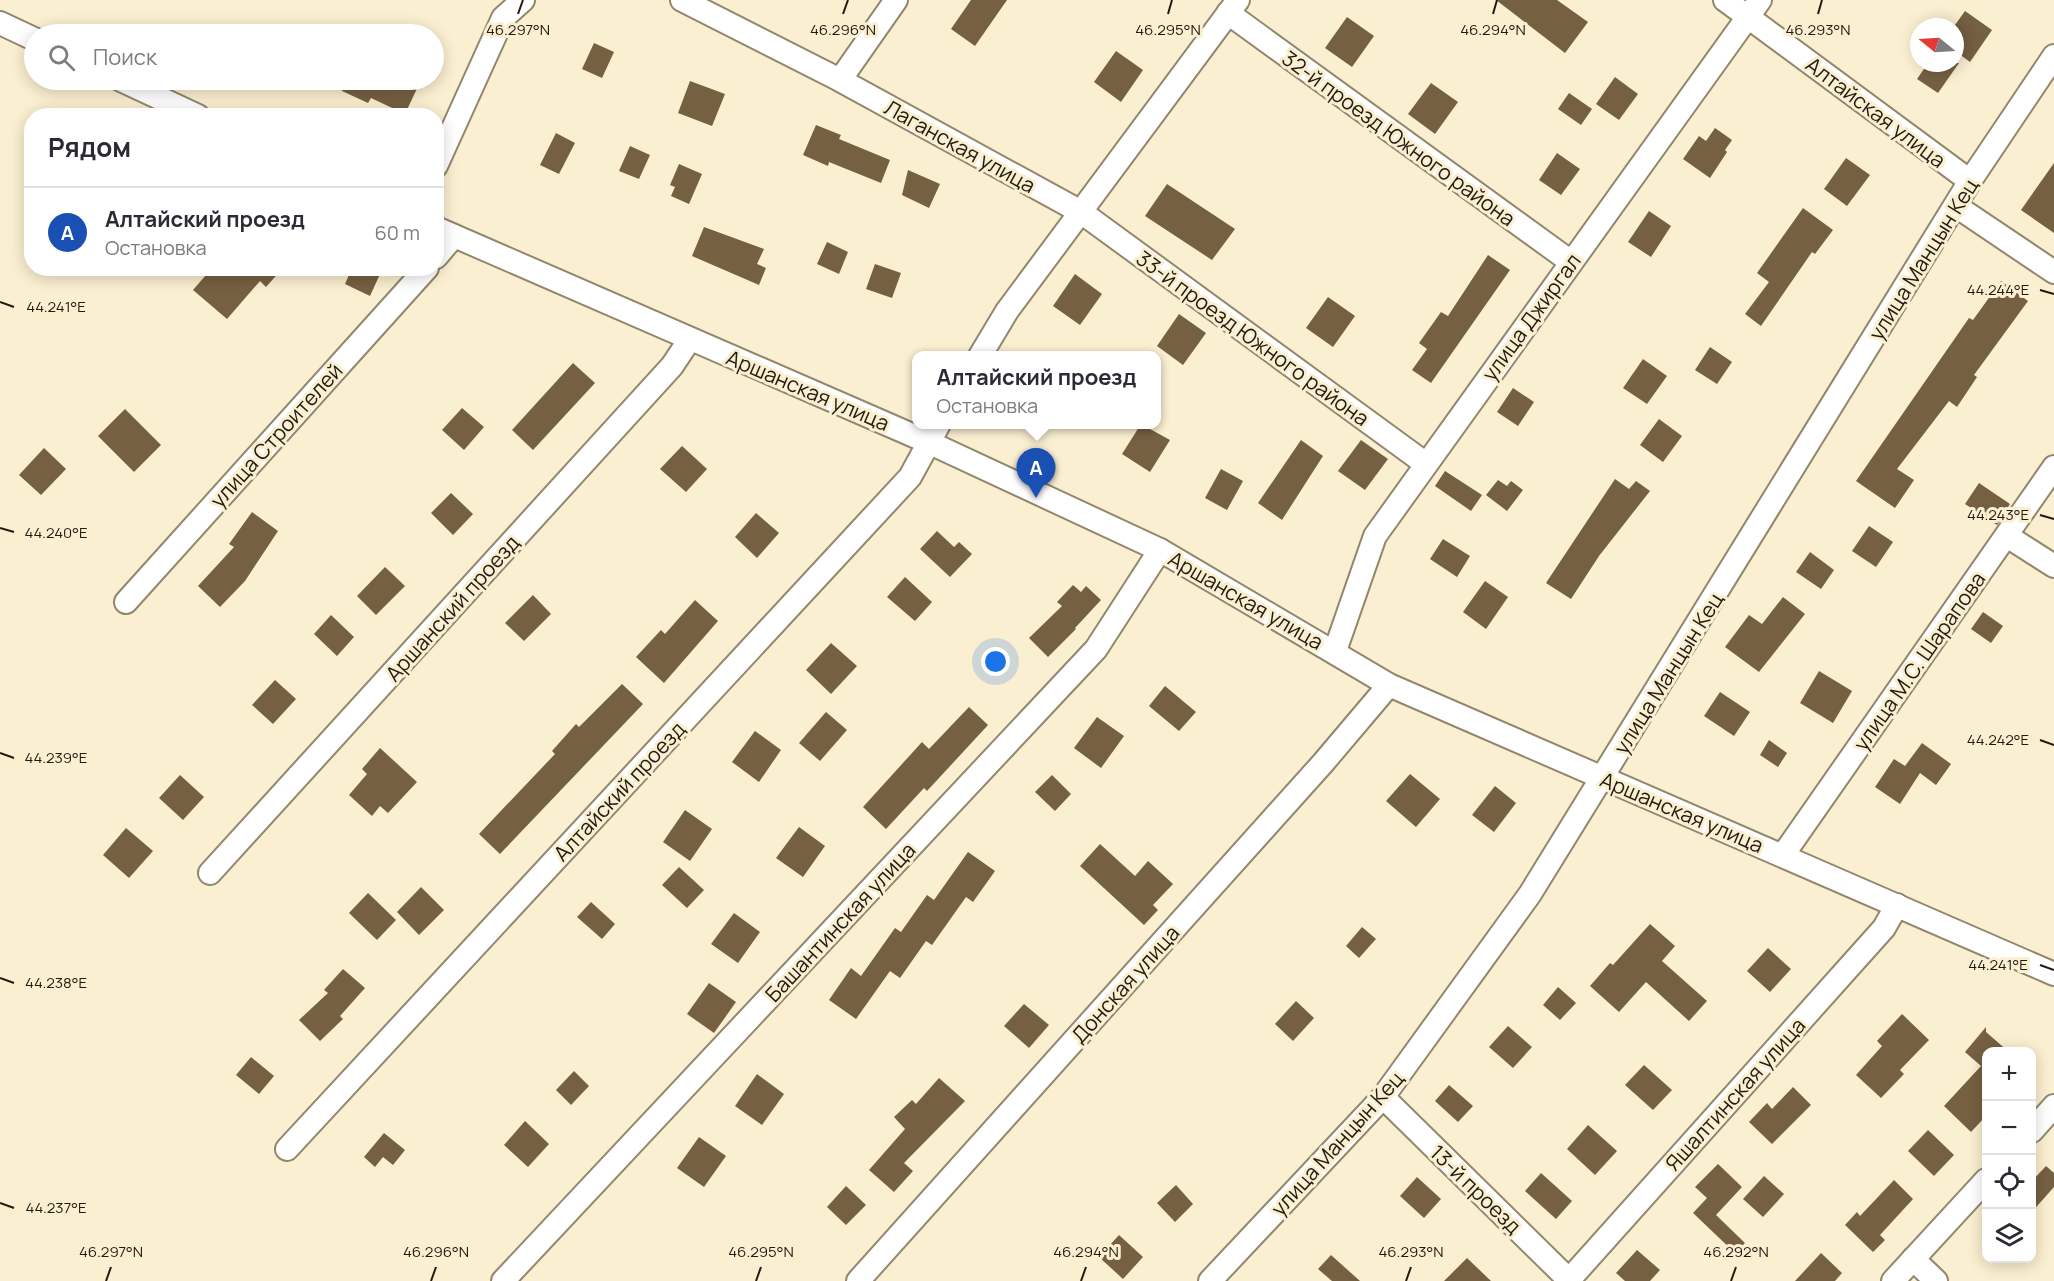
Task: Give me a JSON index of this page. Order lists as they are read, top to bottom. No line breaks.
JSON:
{"streets":{"street":["Алтайская улица","32-й проезд Южного района","Лаганская улица","улица Манцын Кец","улица Джиргал","33-й проезд Южного района","Аршанская улица","улица Строителей","Аршанский проезд","улица М.С. Шарапова","Алтайский проезд","Башантинская улица","Донская улица","Яшалтинская улица","13-й проезд"]},"crossings":[["Алтайская улица","улица Манцын Кец"],["Алтайская улица","улица Джиргал"],["32-й проезд Южного района","улица Джиргал"],["Лаганская улица","33-й проезд Южного района"],["улица Манцын Кец","Аршанская улица"],["улица Манцын Кец","13-й проезд"],["улица Джиргал","33-й проезд Южного района"],["улица Джиргал","Аршанская улица"],["Аршанская улица","Аршанский проезд"],["Аршанская улица","улица М.С. Шарапова"],["Аршанская улица","Алтайский проезд"],["Аршанская улица","Башантинская улица"],["Аршанская улица","Донская улица"],["Аршанская улица","Яшалтинская улица"],["Яшалтинская улица","13-й проезд"]],"north":"left","page":{"search":"Поиск","heading":"Рядом","list":[{"mark":"A","name":"Алтайский проезд","note":"Остановка","value":"60 m"}],"popup":["Алтайский проезд","Остановка"],"pins":"A","map_buttons":["+","−"]},"coordinates":["46.297°N","46.296°N","46.295°N","46.294°N","46.293°N","44.244°E","44.241°E","44.243°E","44.240°E","44.242°E","44.239°E","44.238°E","44.237°E","46.292°N"]}
